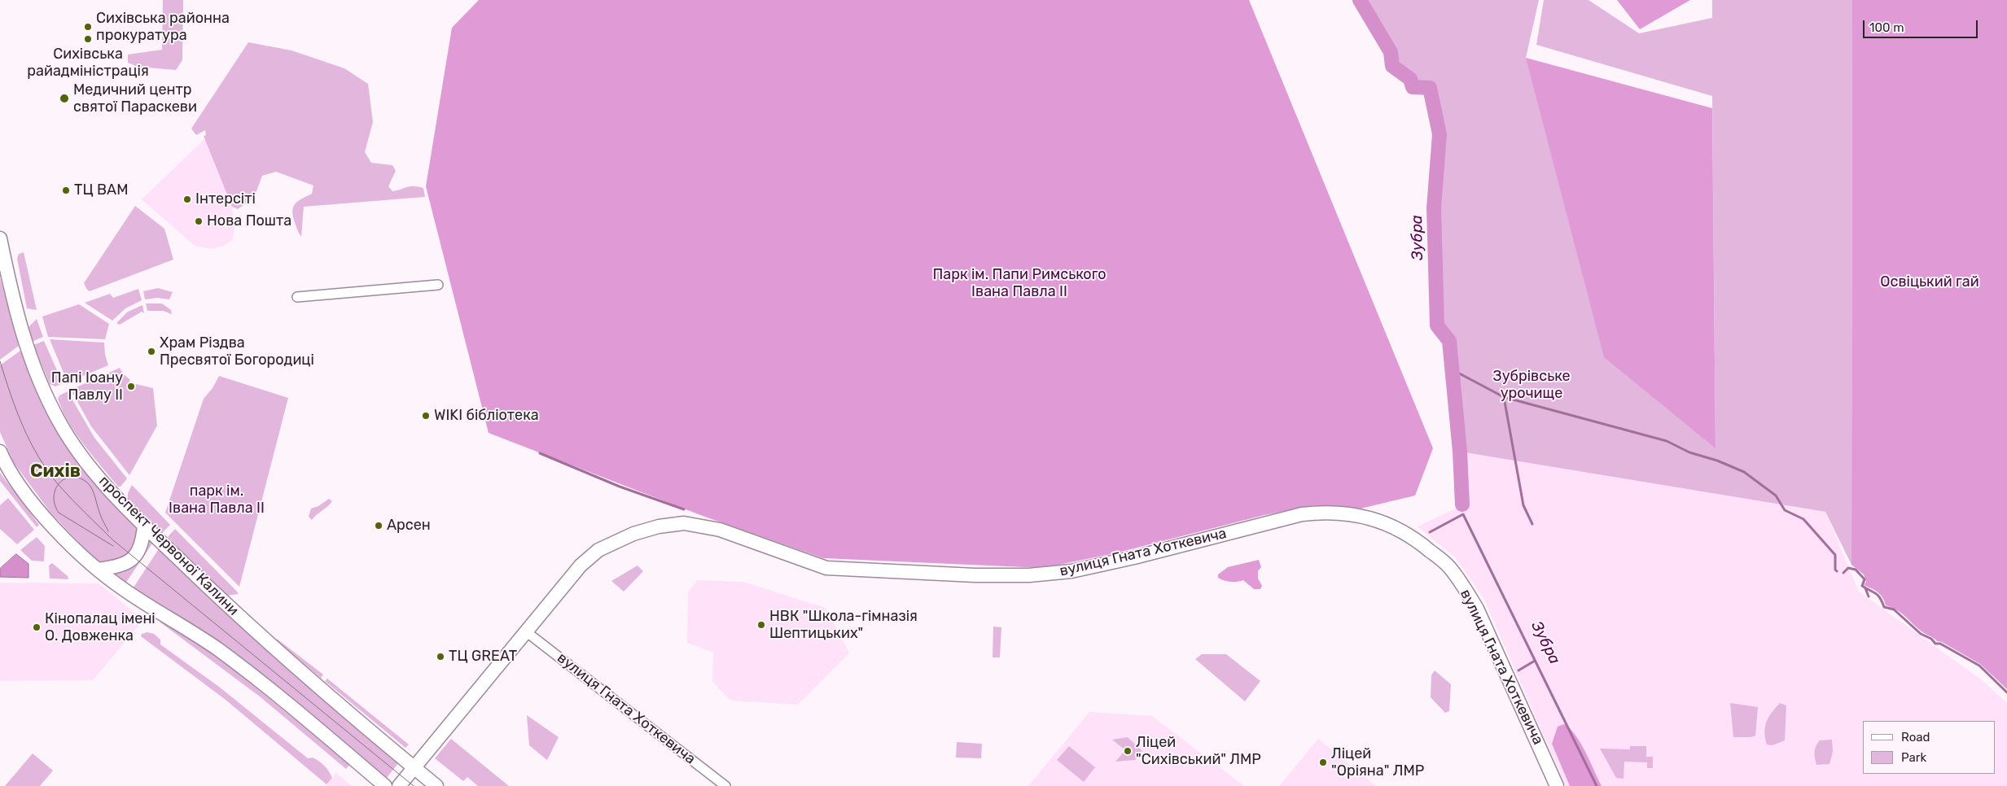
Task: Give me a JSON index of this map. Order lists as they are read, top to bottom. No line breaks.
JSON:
{"streets":{"street":["проспект Червоної Калини","вулиця Гната Хоткевича"]},"crossings":[["проспект Червоної Калини","вулиця Гната Хоткевича"]],"districts":["Сихів"],"water":["Зубра"],"parks":["Парк ім. Папи Римського Івана Павла ІІ","Освіцький гай","Зубрівське урочище","парк ім. Івана Павла II"],"places":["Сихівська районна прокуратура","Сихівська райадміністрація","Медичний центр святої Параскеви","ТЦ ВАМ","Інтерсіті","Нова Пошта","Храм Різдва Пресвятої Богородиці","Папі Іоану Павлу II","WIKI бібліотека","Арсен","НВК \"Школа-гімназія Шептицьких\"","Кінопалац імені О. Довженка","ТЦ GREAT","Ліцей \"Сихівський\" ЛМР","Ліцей \"Оріяна\" ЛМР"],"legend":["Road","Park"],"scale_bar":"100 m"}
